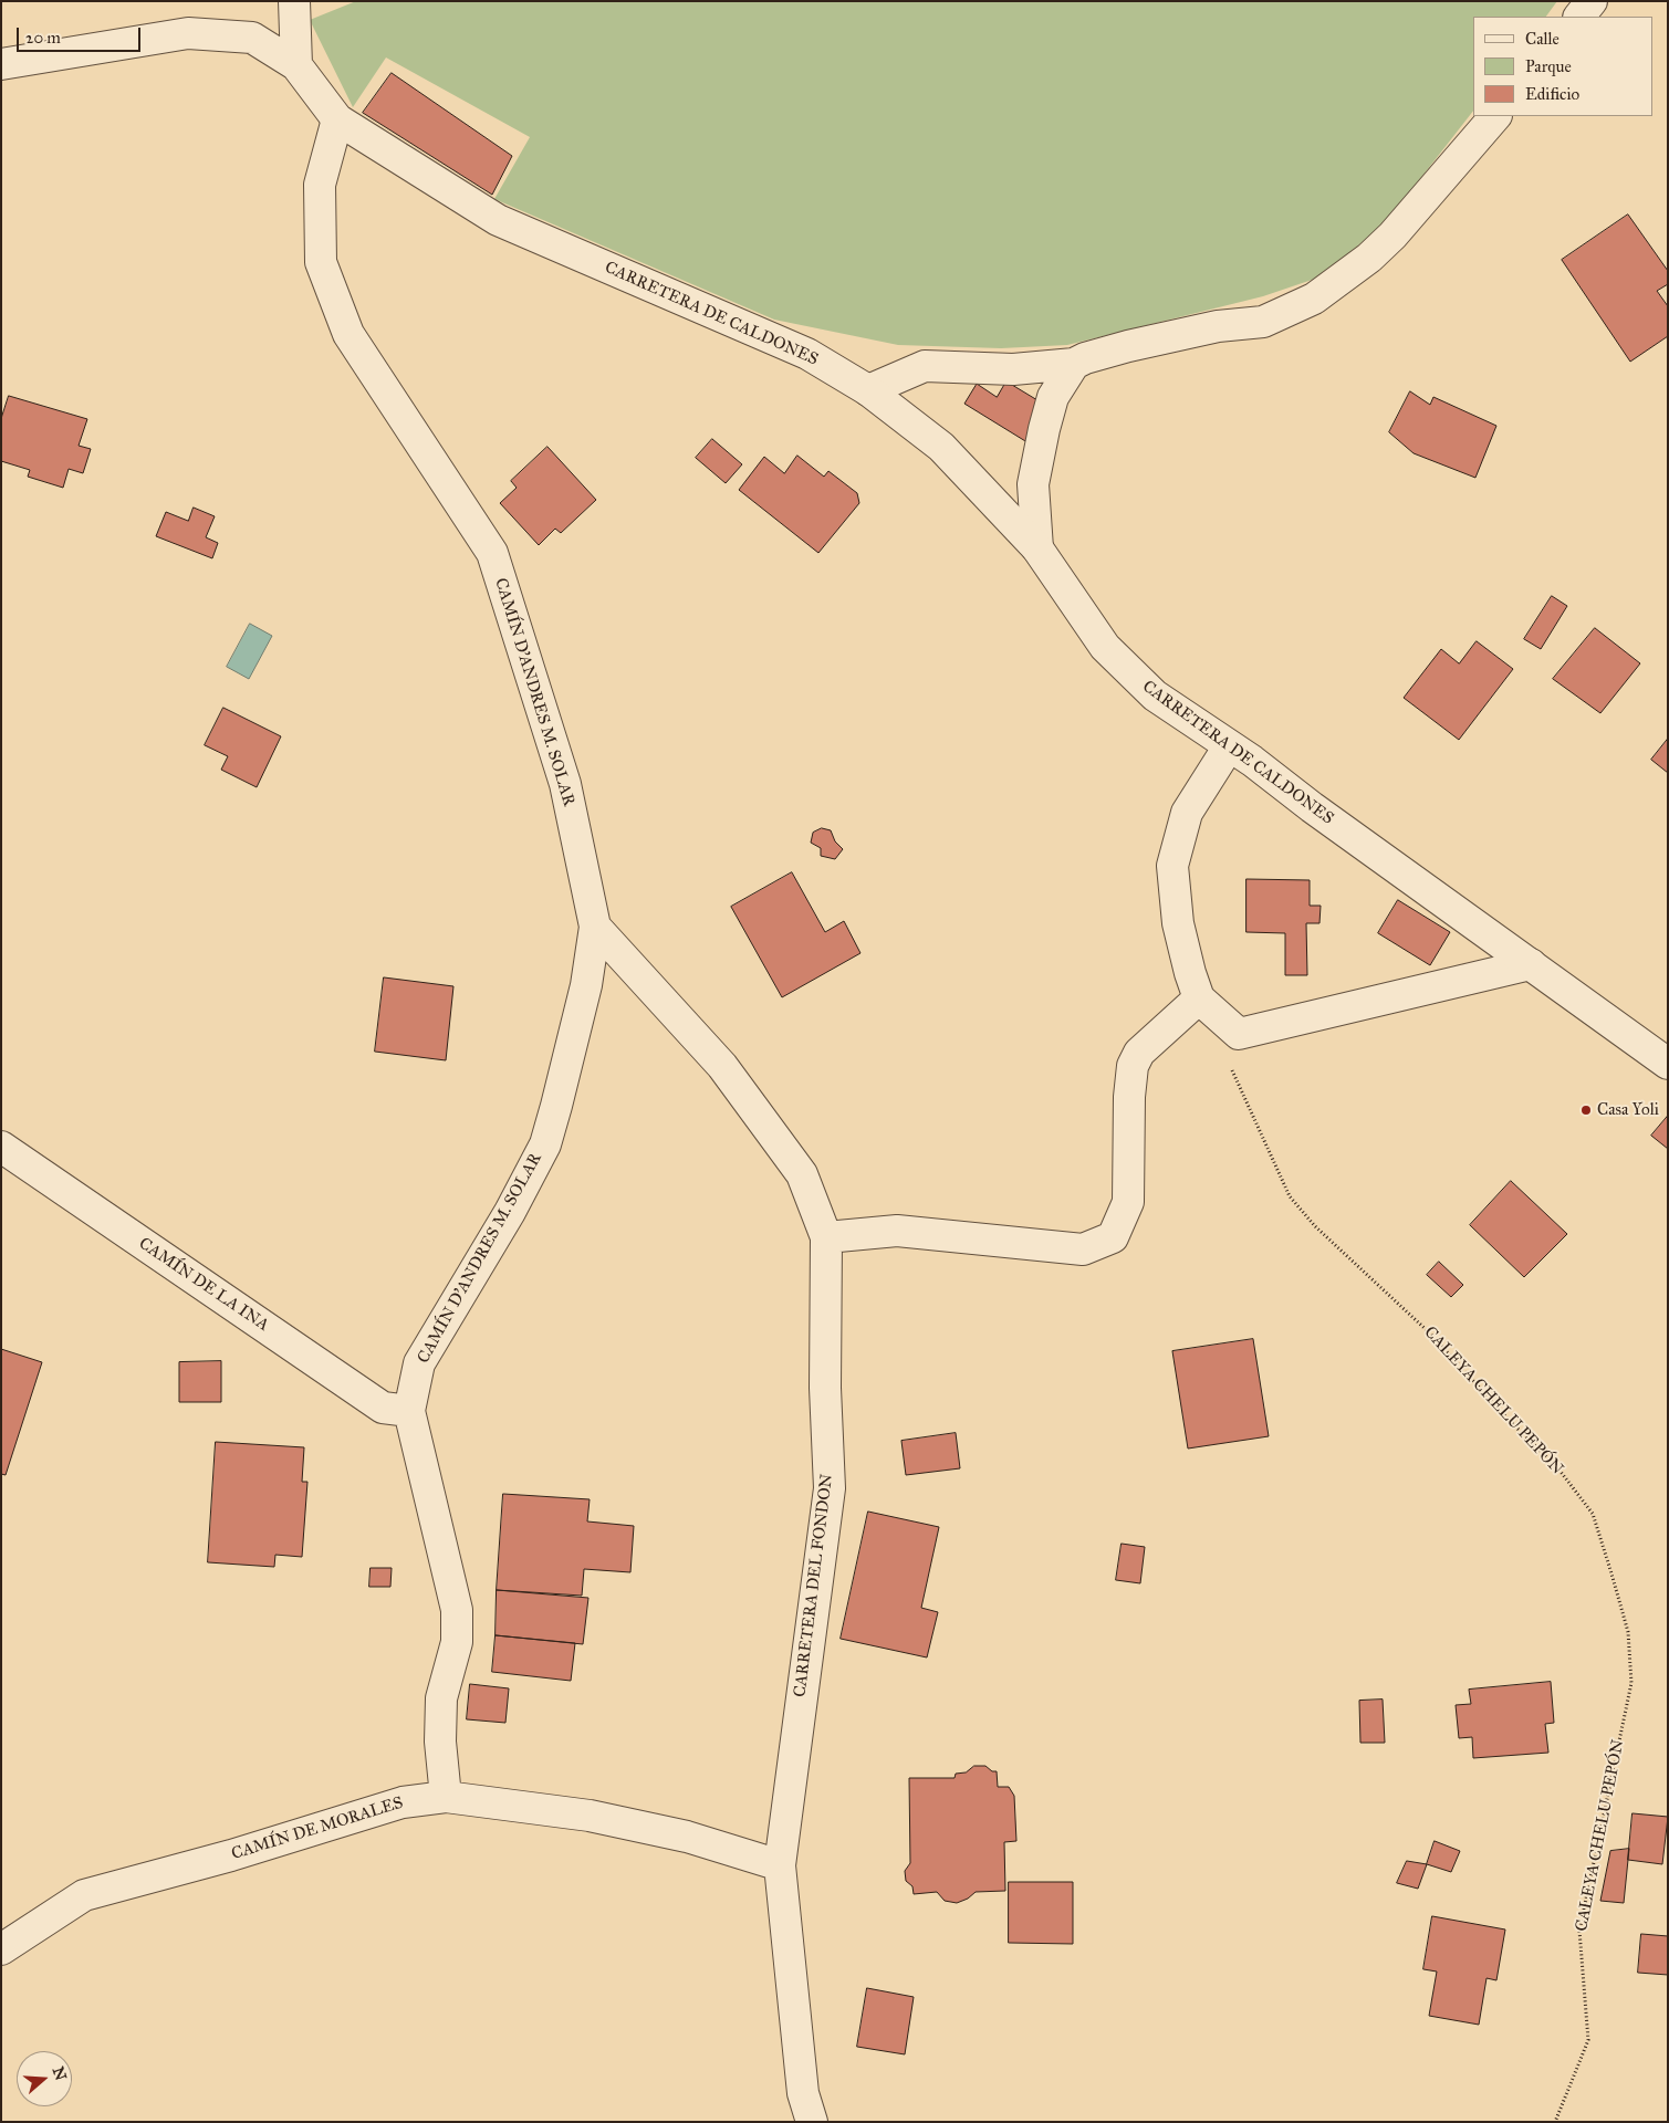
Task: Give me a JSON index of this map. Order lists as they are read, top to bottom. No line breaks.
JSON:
{"streets":{"street":["CARRETERA DE CALDONES","CAMÍN D'ANDRES M. SOLAR","CAMÍN DE LA INA","CARRETERA DEL FONDON","CAMÍN DE MORALES"],"path":["CALEYA CHELU PEPÓN"]},"crossings":[["CARRETERA DE CALDONES","CAMÍN D'ANDRES M. SOLAR"],["CAMÍN D'ANDRES M. SOLAR","CAMÍN DE LA INA"],["CAMÍN D'ANDRES M. SOLAR","CARRETERA DEL FONDON"],["CAMÍN D'ANDRES M. SOLAR","CAMÍN DE MORALES"],["CARRETERA DEL FONDON","CAMÍN DE MORALES"]],"places":["Casa Yoli"],"legend":["Calle","Parque","Edificio"],"scale_bar":"20 m","north":"right"}
